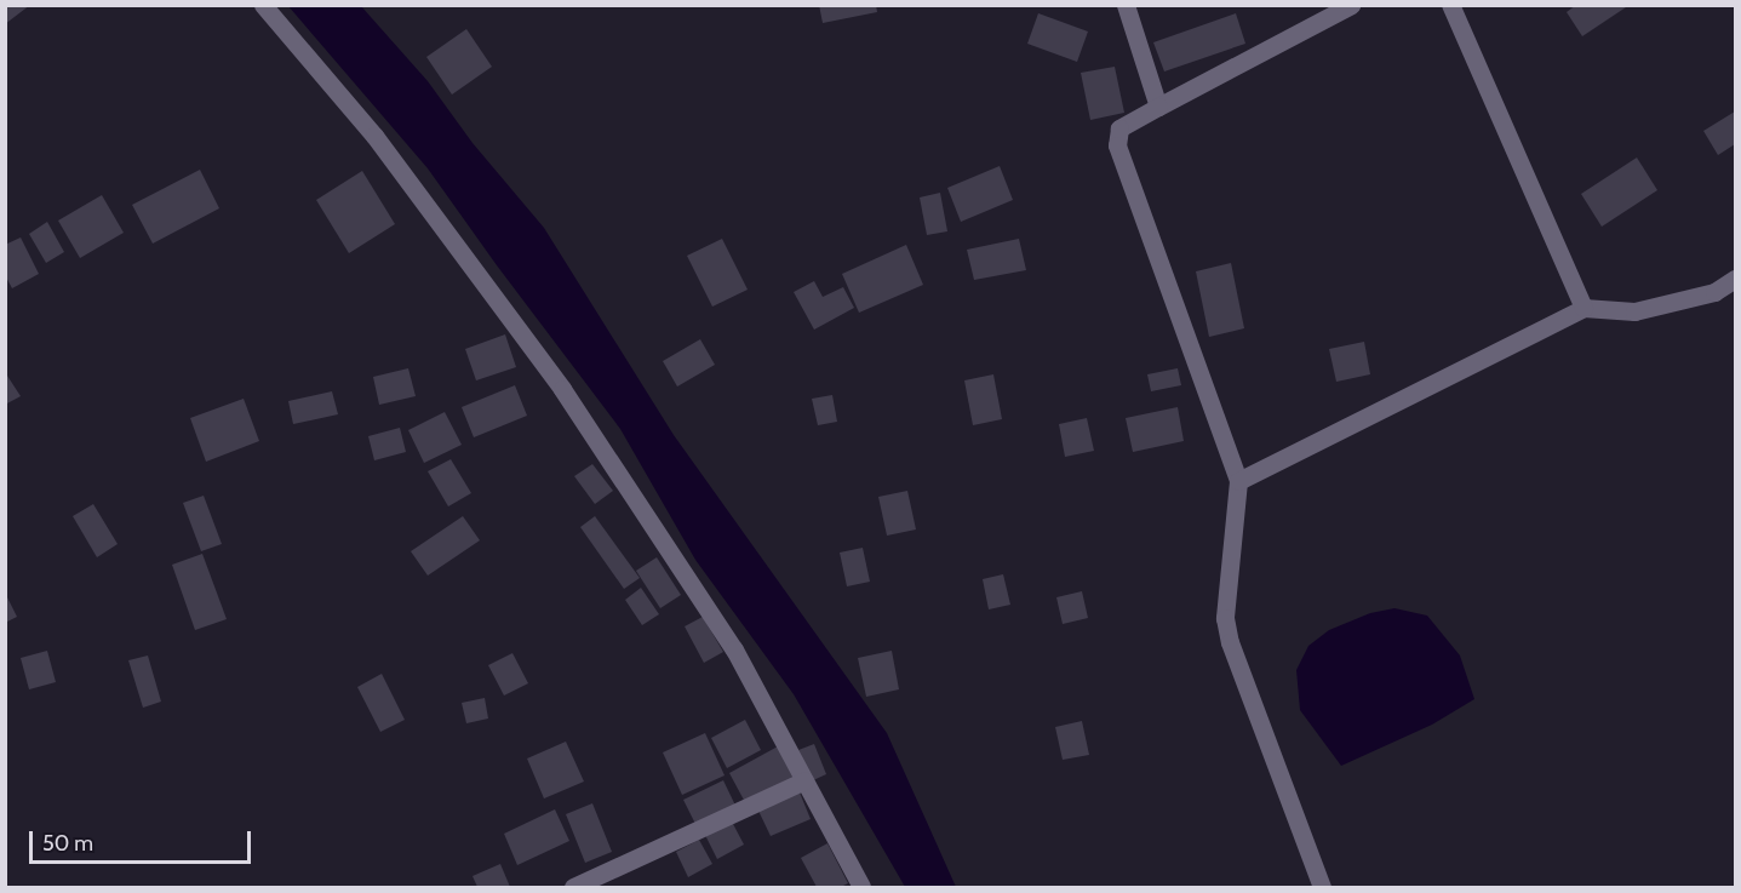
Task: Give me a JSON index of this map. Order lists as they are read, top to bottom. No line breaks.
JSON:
{"scale_bar":"50 m"}
